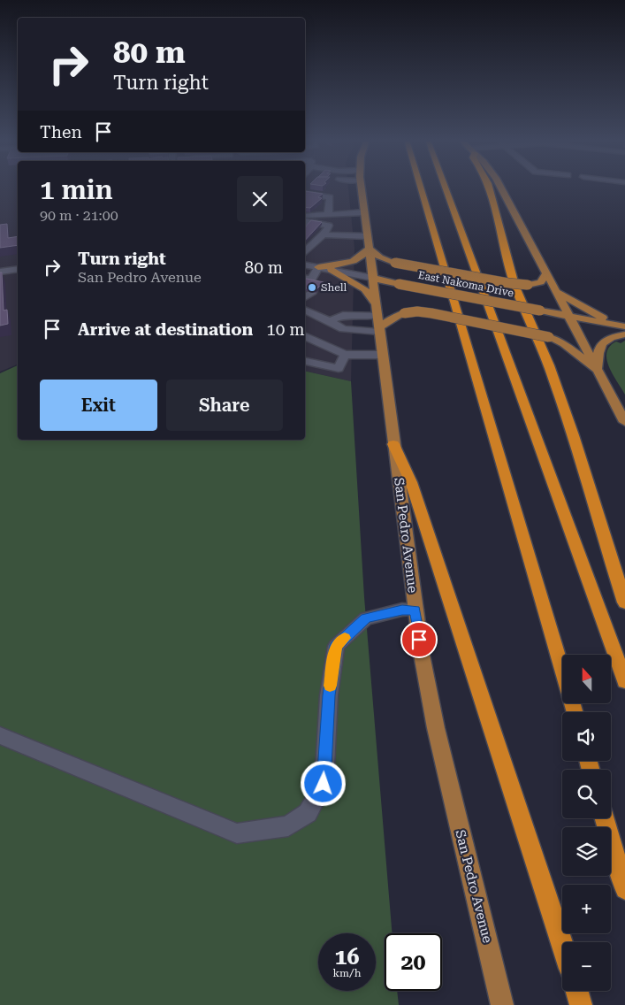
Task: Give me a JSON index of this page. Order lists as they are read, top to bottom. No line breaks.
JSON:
{"streets":{"main road":["East Nakoma Drive","San Pedro Avenue"]},"crossings":[["East Nakoma Drive","San Pedro Avenue"]],"places":["Shell"],"north":"top","page":{"turn":["80 m","Turn right"],"then":"Then","heading":["1 min","90 m · 21:00"],"list":[{"name":"Turn right","note":"San Pedro Avenue","value":"80 m"},{"name":"Arrive at destination","value":"10 m"}],"buttons":["Exit","Share"],"map_buttons":["+","−"],"speed":"16 km/h","limit":"20"}}
